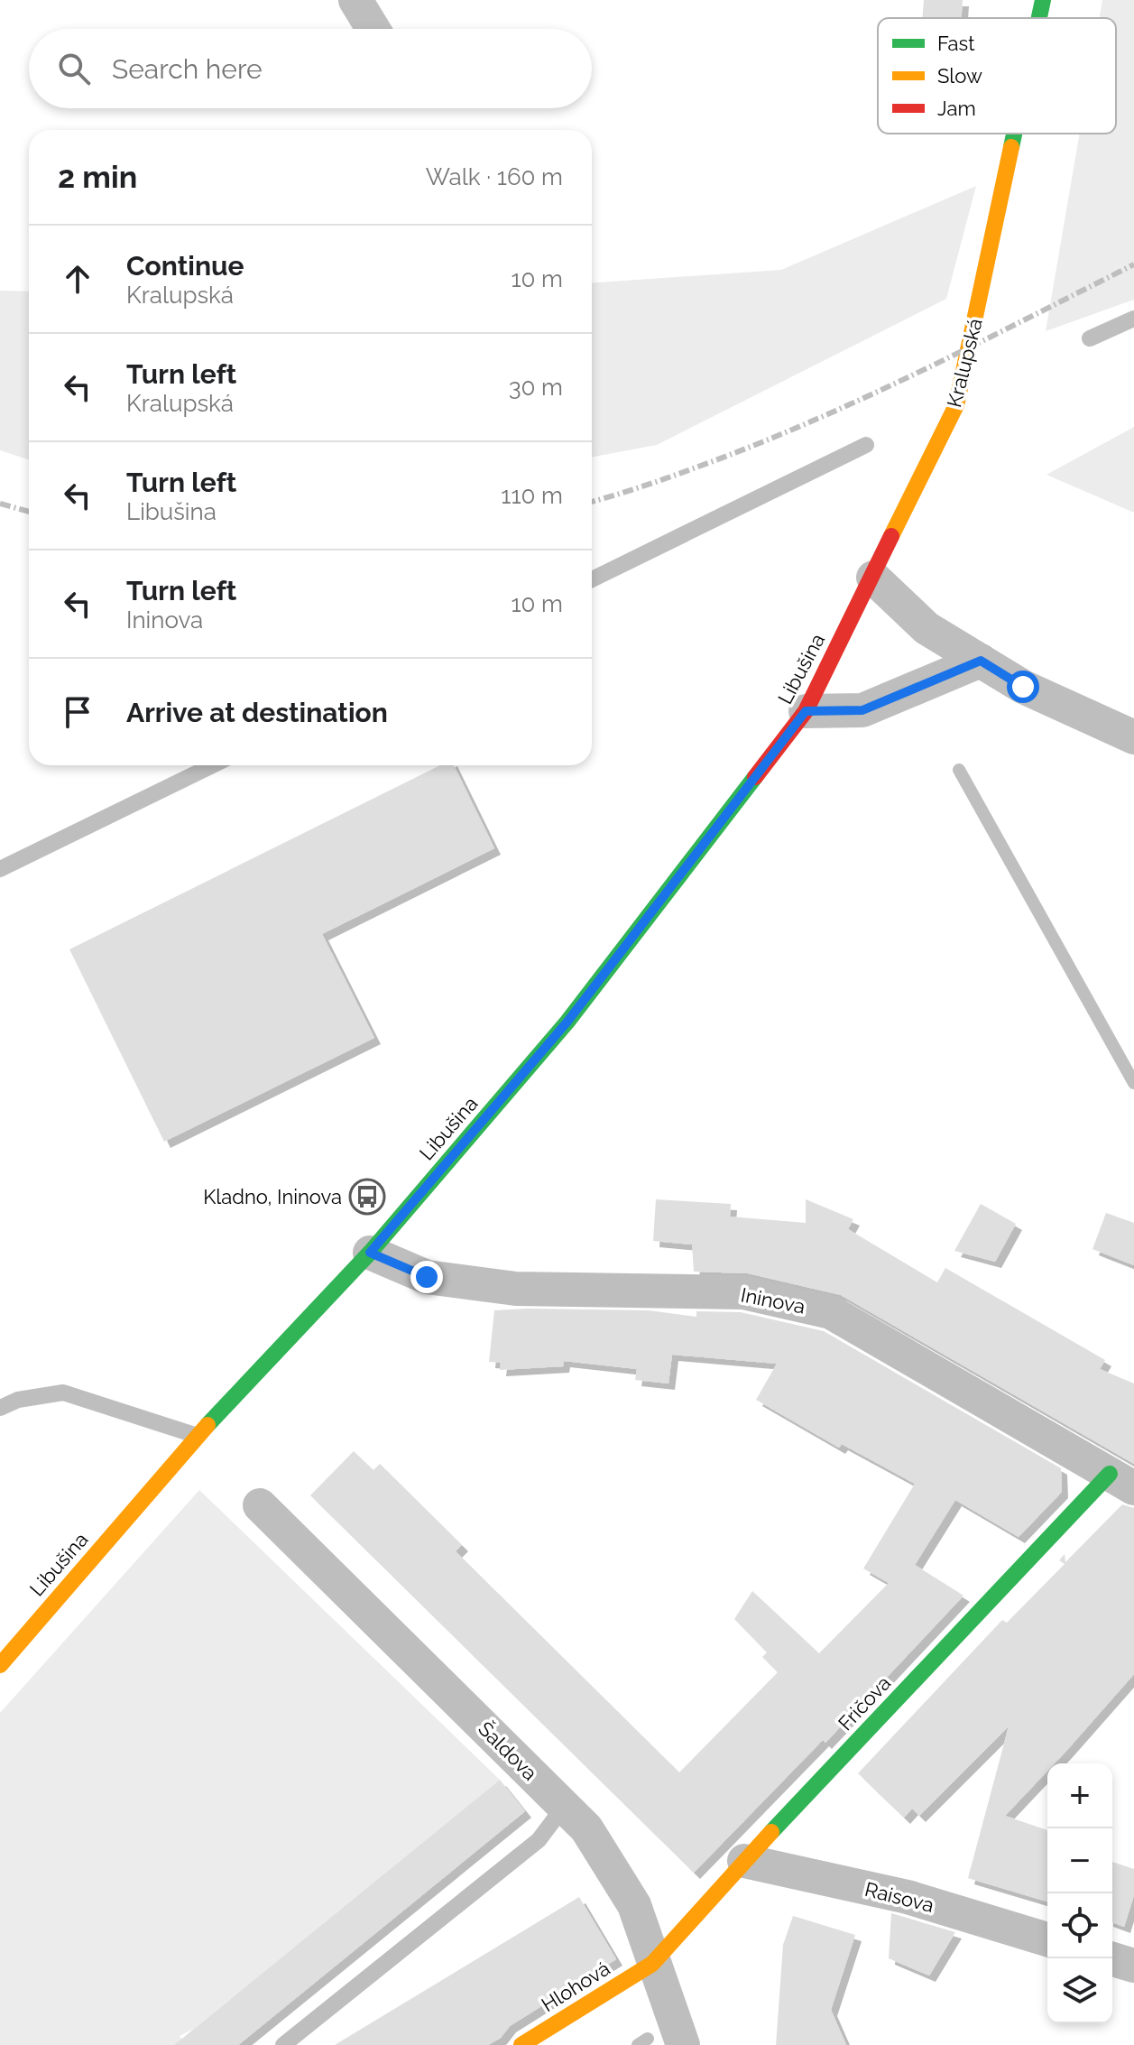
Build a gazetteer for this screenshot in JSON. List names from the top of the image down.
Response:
{
  "streets": {
    "main road": [
      "Kralupská",
      "Libušina",
      "Fričova",
      "Hlohová"
    ],
    "street": ["Ininova", "Šaldova", "Raisova"]
  },
  "crossings": [
    ["Kralupská", "Libušina"],
    ["Libušina", "Ininova"],
    ["Ininova", "Fričova"],
    ["Fričova", "Šaldova"],
    ["Fričova", "Raisova"],
    ["Fričova", "Hlohová"],
    ["Šaldova", "Hlohová"]
  ],
  "places": {
    "bus stop": ["Kladno, Ininova"]
  },
  "legend": ["Fast", "Slow", "Jam"],
  "page": {
    "search": "Search here",
    "heading": ["2 min", "Walk · 160 m"],
    "list": [
      ["Continue", "Kralupská", "10 m"],
      ["Turn left", "Kralupská", "30 m"],
      ["Turn left", "Libušina", "110 m"],
      ["Turn left", "Ininova", "10 m"],
      "Arrive at destination"
    ],
    "map_buttons": ["+", "−"]
  }
}
